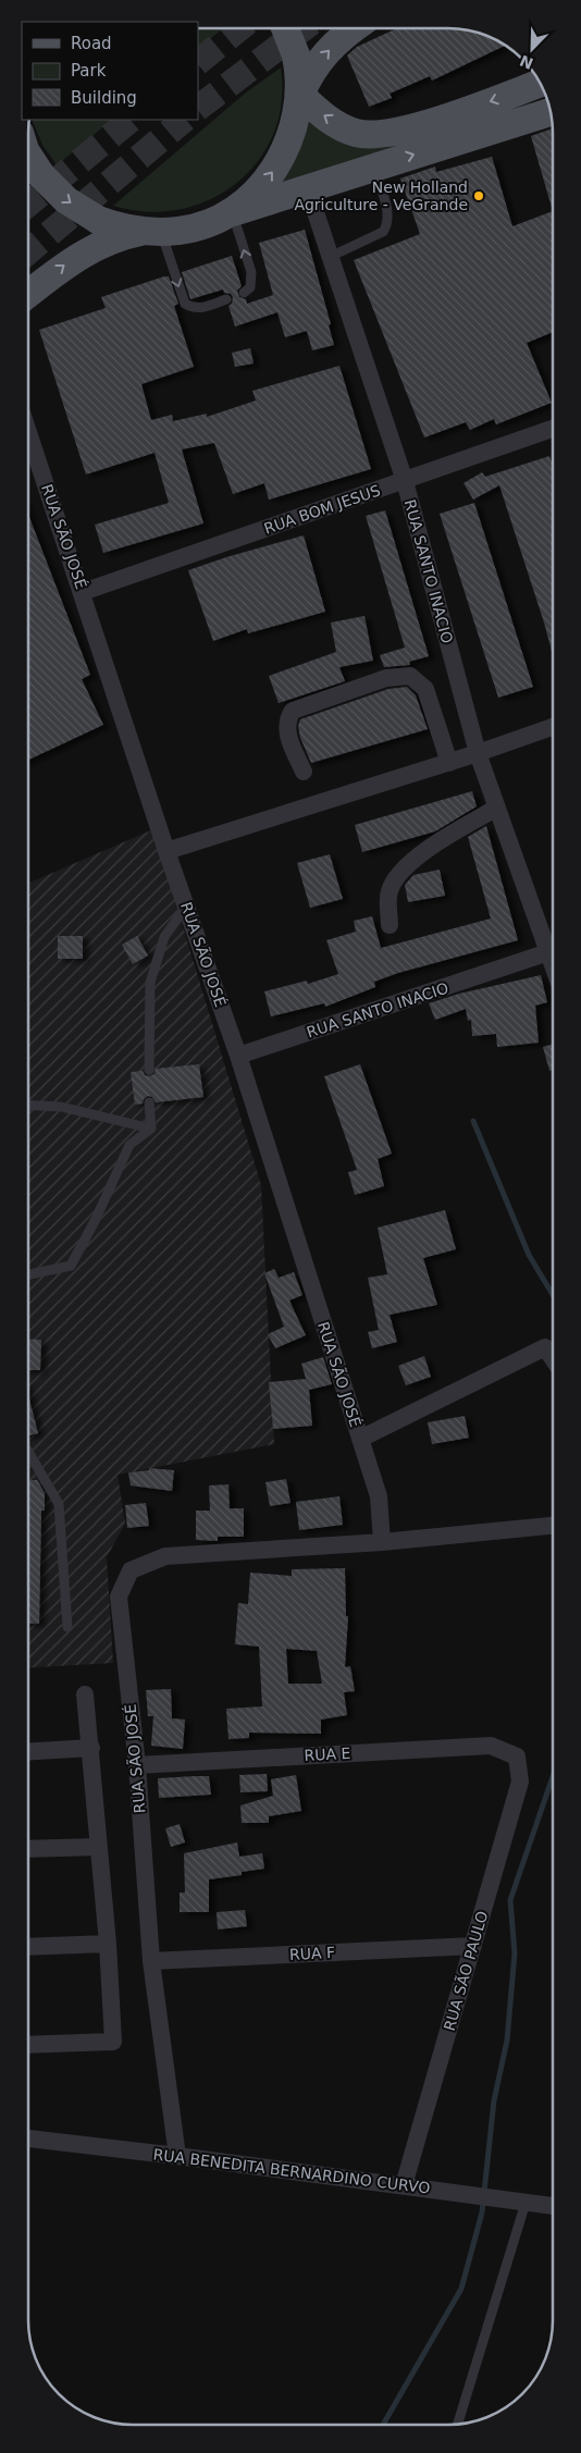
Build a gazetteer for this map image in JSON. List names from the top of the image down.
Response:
{
  "streets": {
    "street": [
      "RUA BOM JESUS",
      "RUA SÃO JOSÉ",
      "RUA SANTO INACIO",
      "RUA E",
      "RUA F",
      "RUA SÃO PAULO",
      "RUA BENEDITA BERNARDINO CURVO"
    ]
  },
  "crossings": [
    ["RUA BOM JESUS", "RUA SÃO JOSÉ"],
    ["RUA BOM JESUS", "RUA SANTO INACIO"],
    ["RUA SÃO JOSÉ", "RUA SANTO INACIO"],
    ["RUA SÃO JOSÉ", "RUA E"],
    ["RUA SÃO JOSÉ", "RUA F"],
    ["RUA SÃO JOSÉ", "RUA BENEDITA BERNARDINO CURVO"],
    ["RUA E", "RUA SÃO PAULO"],
    ["RUA F", "RUA SÃO PAULO"],
    ["RUA SÃO PAULO", "RUA BENEDITA BERNARDINO CURVO"]
  ],
  "places": ["New Holland Agriculture - VeGrande"],
  "legend": ["Road", "Park", "Building"],
  "north": "bottom left"
}
